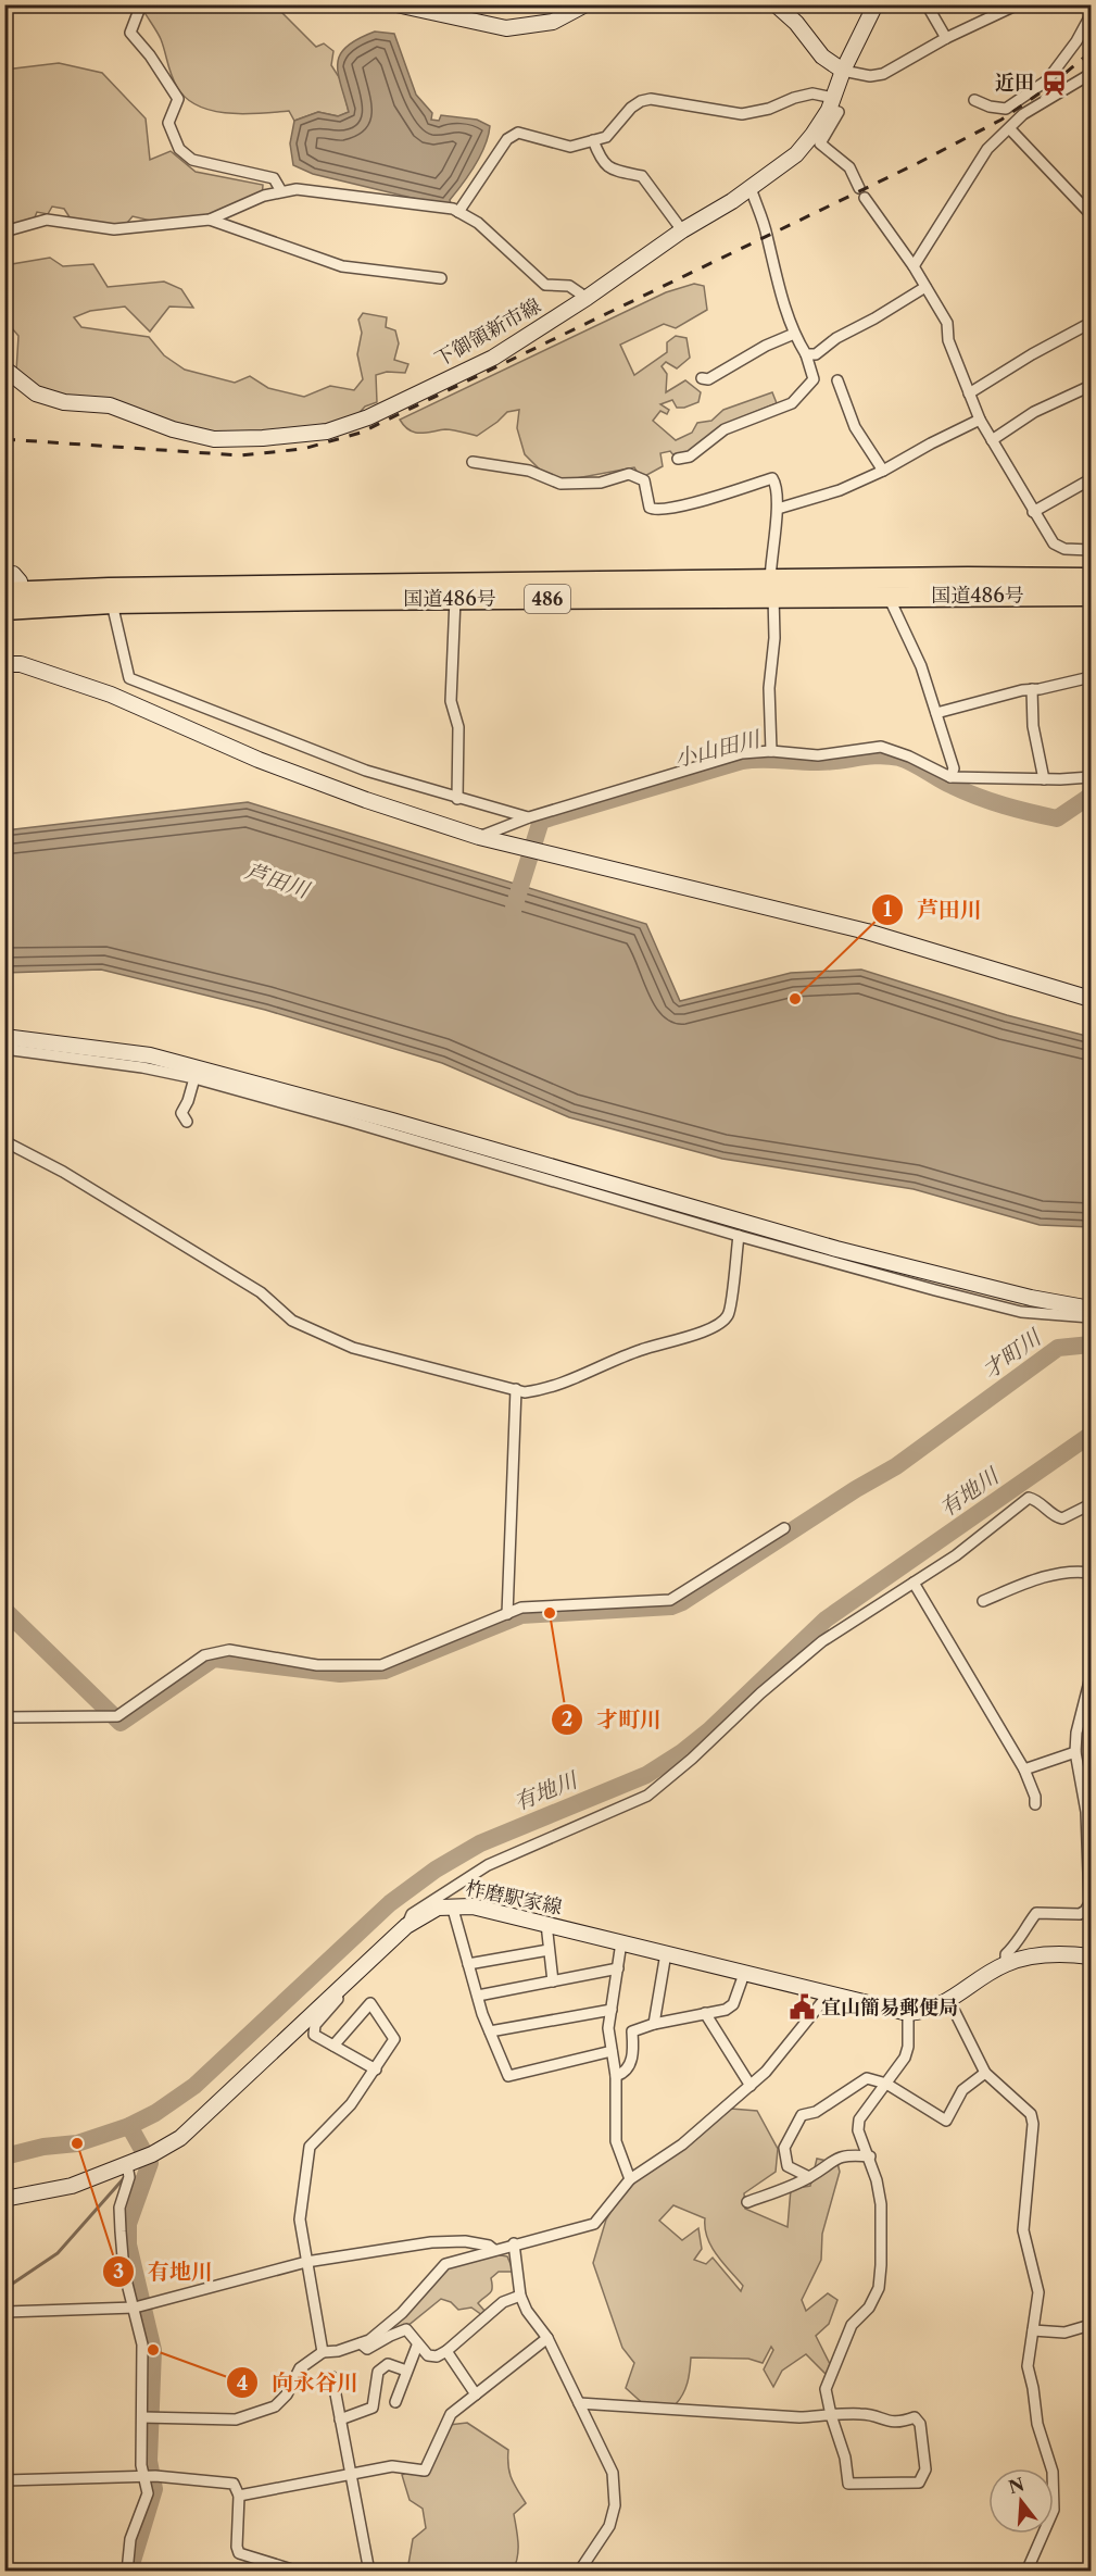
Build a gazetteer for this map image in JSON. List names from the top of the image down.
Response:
{
  "streets": {
    "highway": ["国道486号", "486"],
    "street": ["下御領新市線", "柞磨駅家線"]
  },
  "water": [
    "小山田川",
    "芦田川",
    "才町川",
    "有地川"
  ],
  "places": {
    "station": ["近田"],
    "other": [
      "芦田川",
      "才町川",
      "有地川",
      "向永谷川"
    ],
    "public building": ["宜山簡易郵便局"]
  },
  "north": "top"
}
